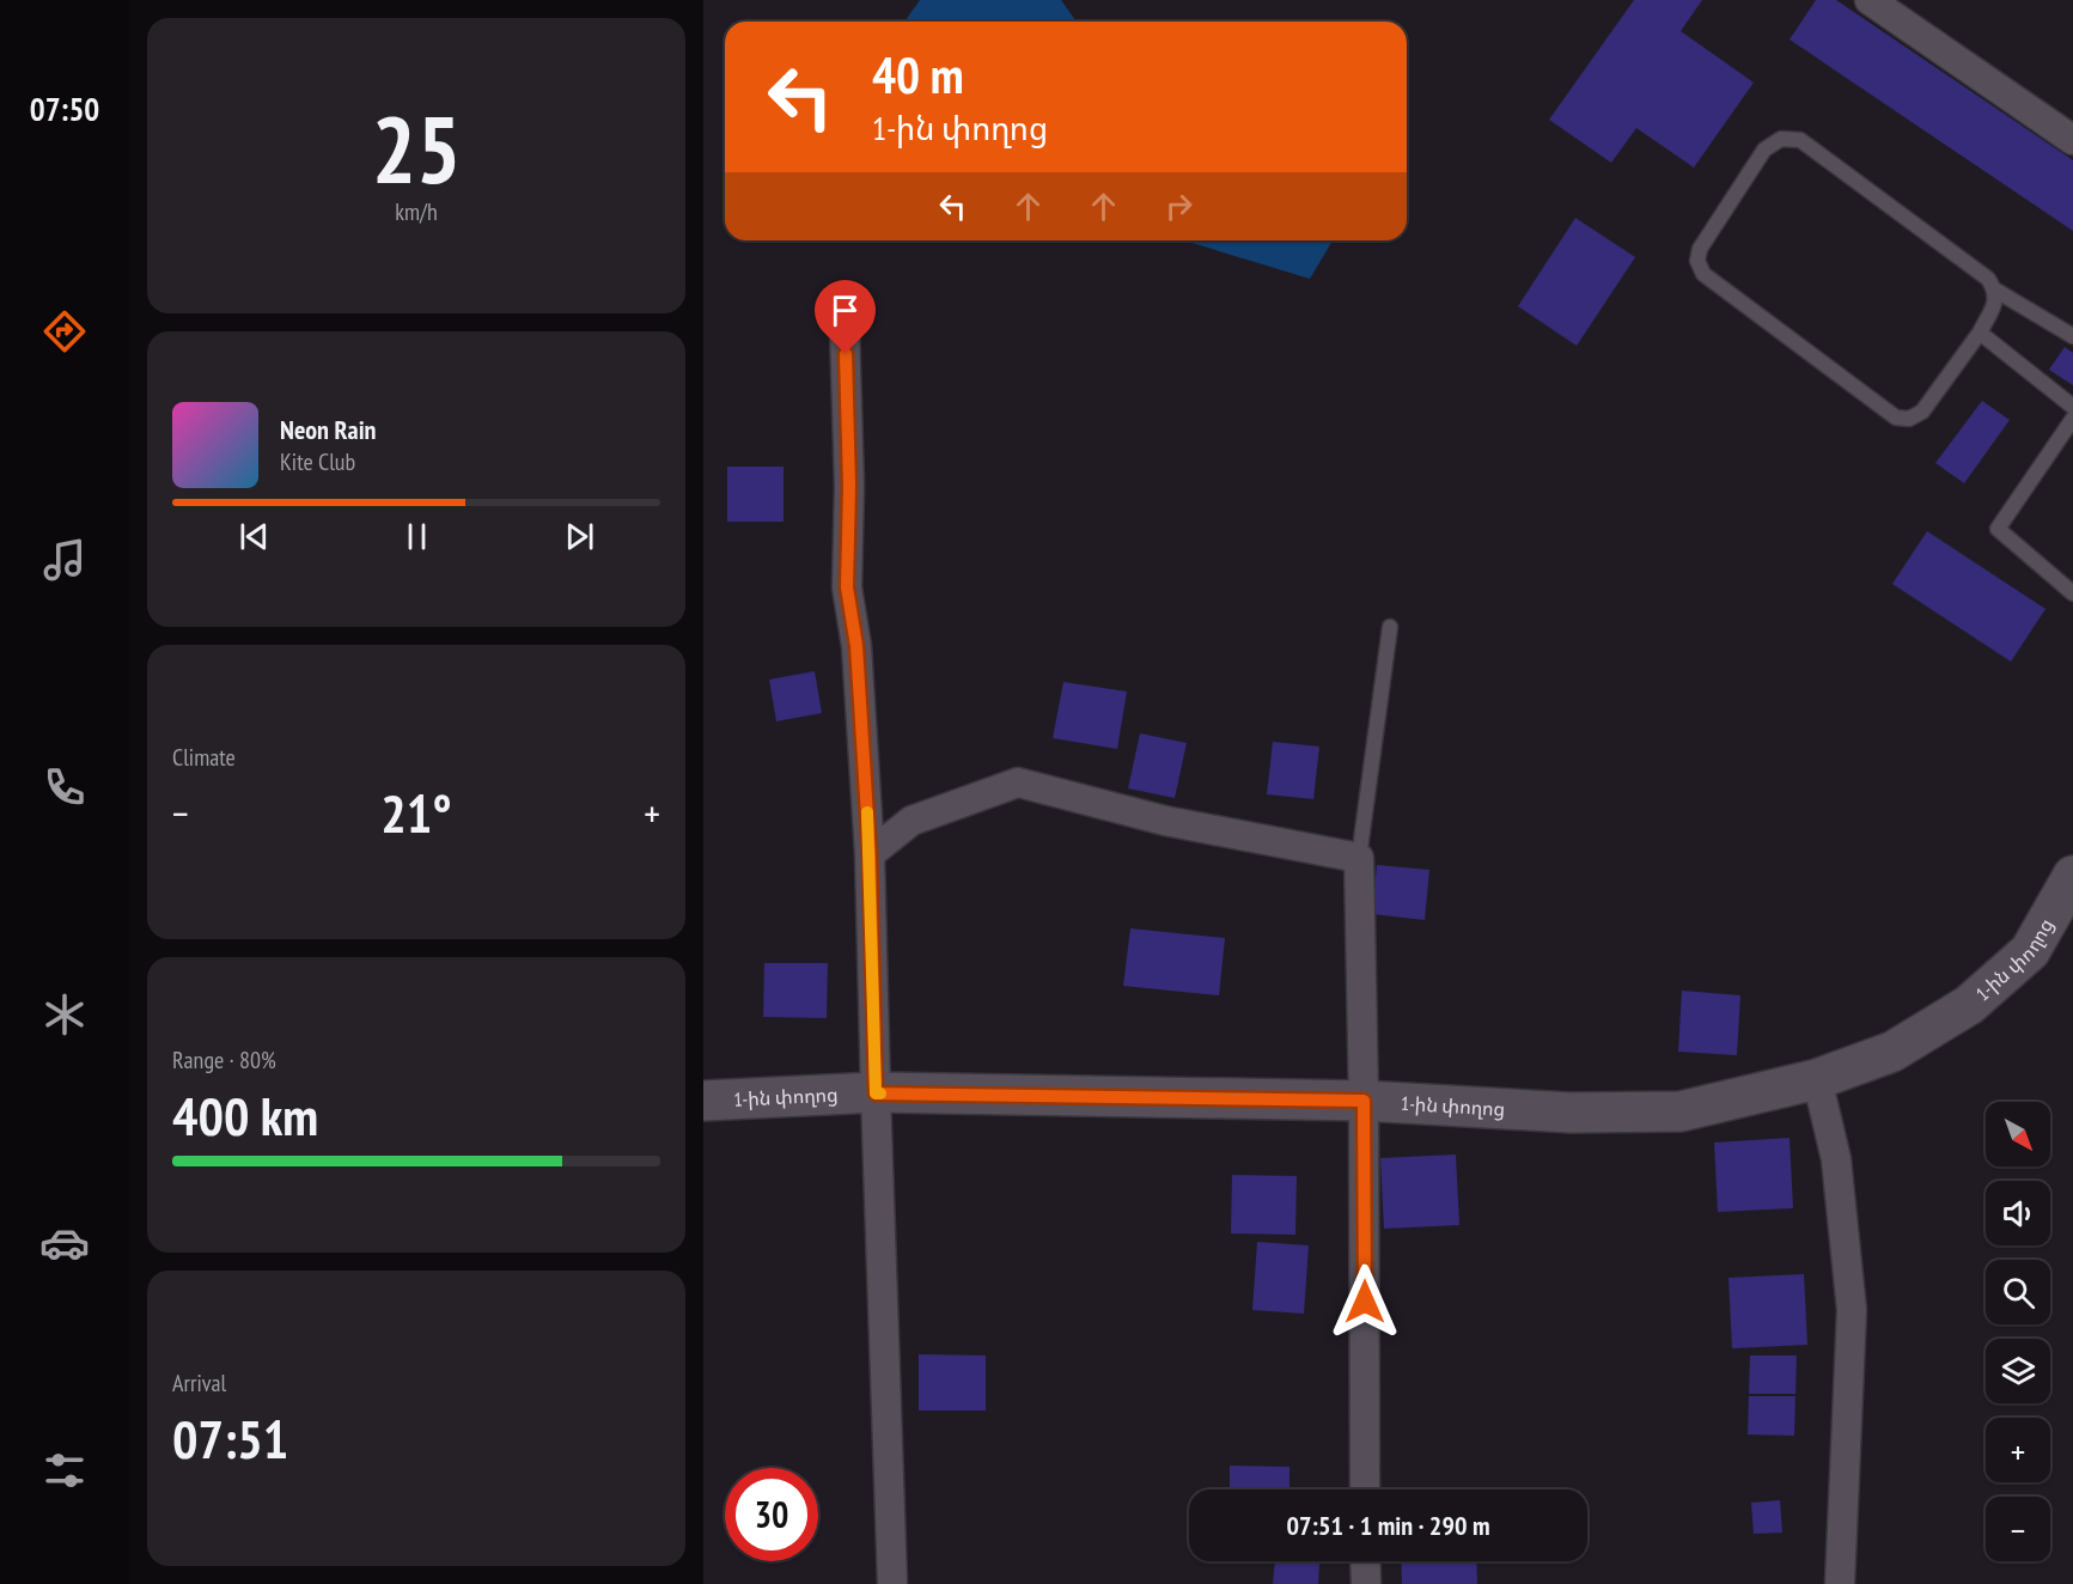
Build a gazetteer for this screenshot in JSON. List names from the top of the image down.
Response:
{
  "streets": {
    "street": ["1-ին փողոց"]
  },
  "north": "bottom right",
  "page": {
    "tabs": "07:50",
    "tile": [
      ["25", "km/h"],
      "Climate",
      ["Range · 80%", "400 km"],
      ["Arrival", "07:51"]
    ],
    "turn": ["40 m", "1-ին փողոց"],
    "song": ["Neon Rain", "Kite Club"],
    "heat": ["−", "21°", "+"],
    "map_buttons": ["+", "−"],
    "limit": "30",
    "trip": "07:51 · 1 min · 290 m"
  }
}
